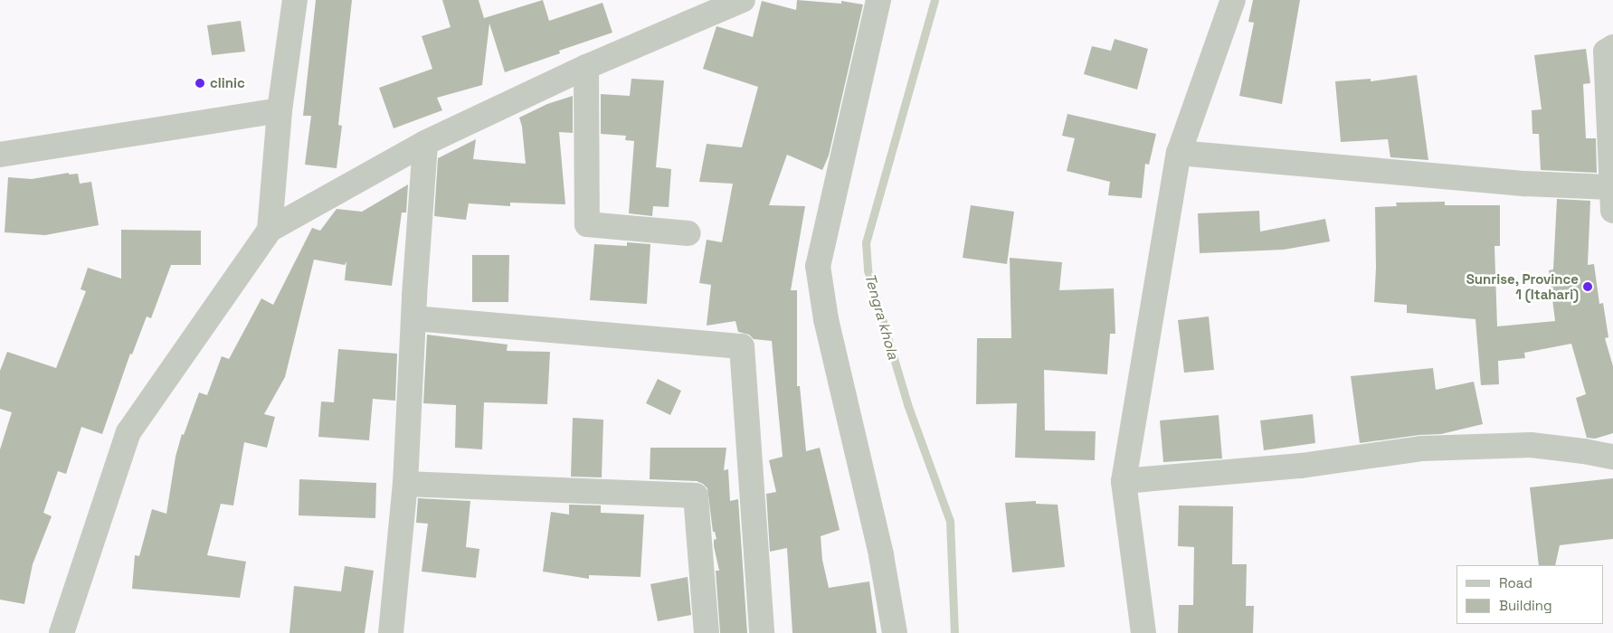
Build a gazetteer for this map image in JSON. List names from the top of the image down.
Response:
{
  "water": ["Tengra khola"],
  "places": ["clinic", "Sunrise, Province 1 (Itahari)"],
  "legend": ["Road", "Building"]
}
